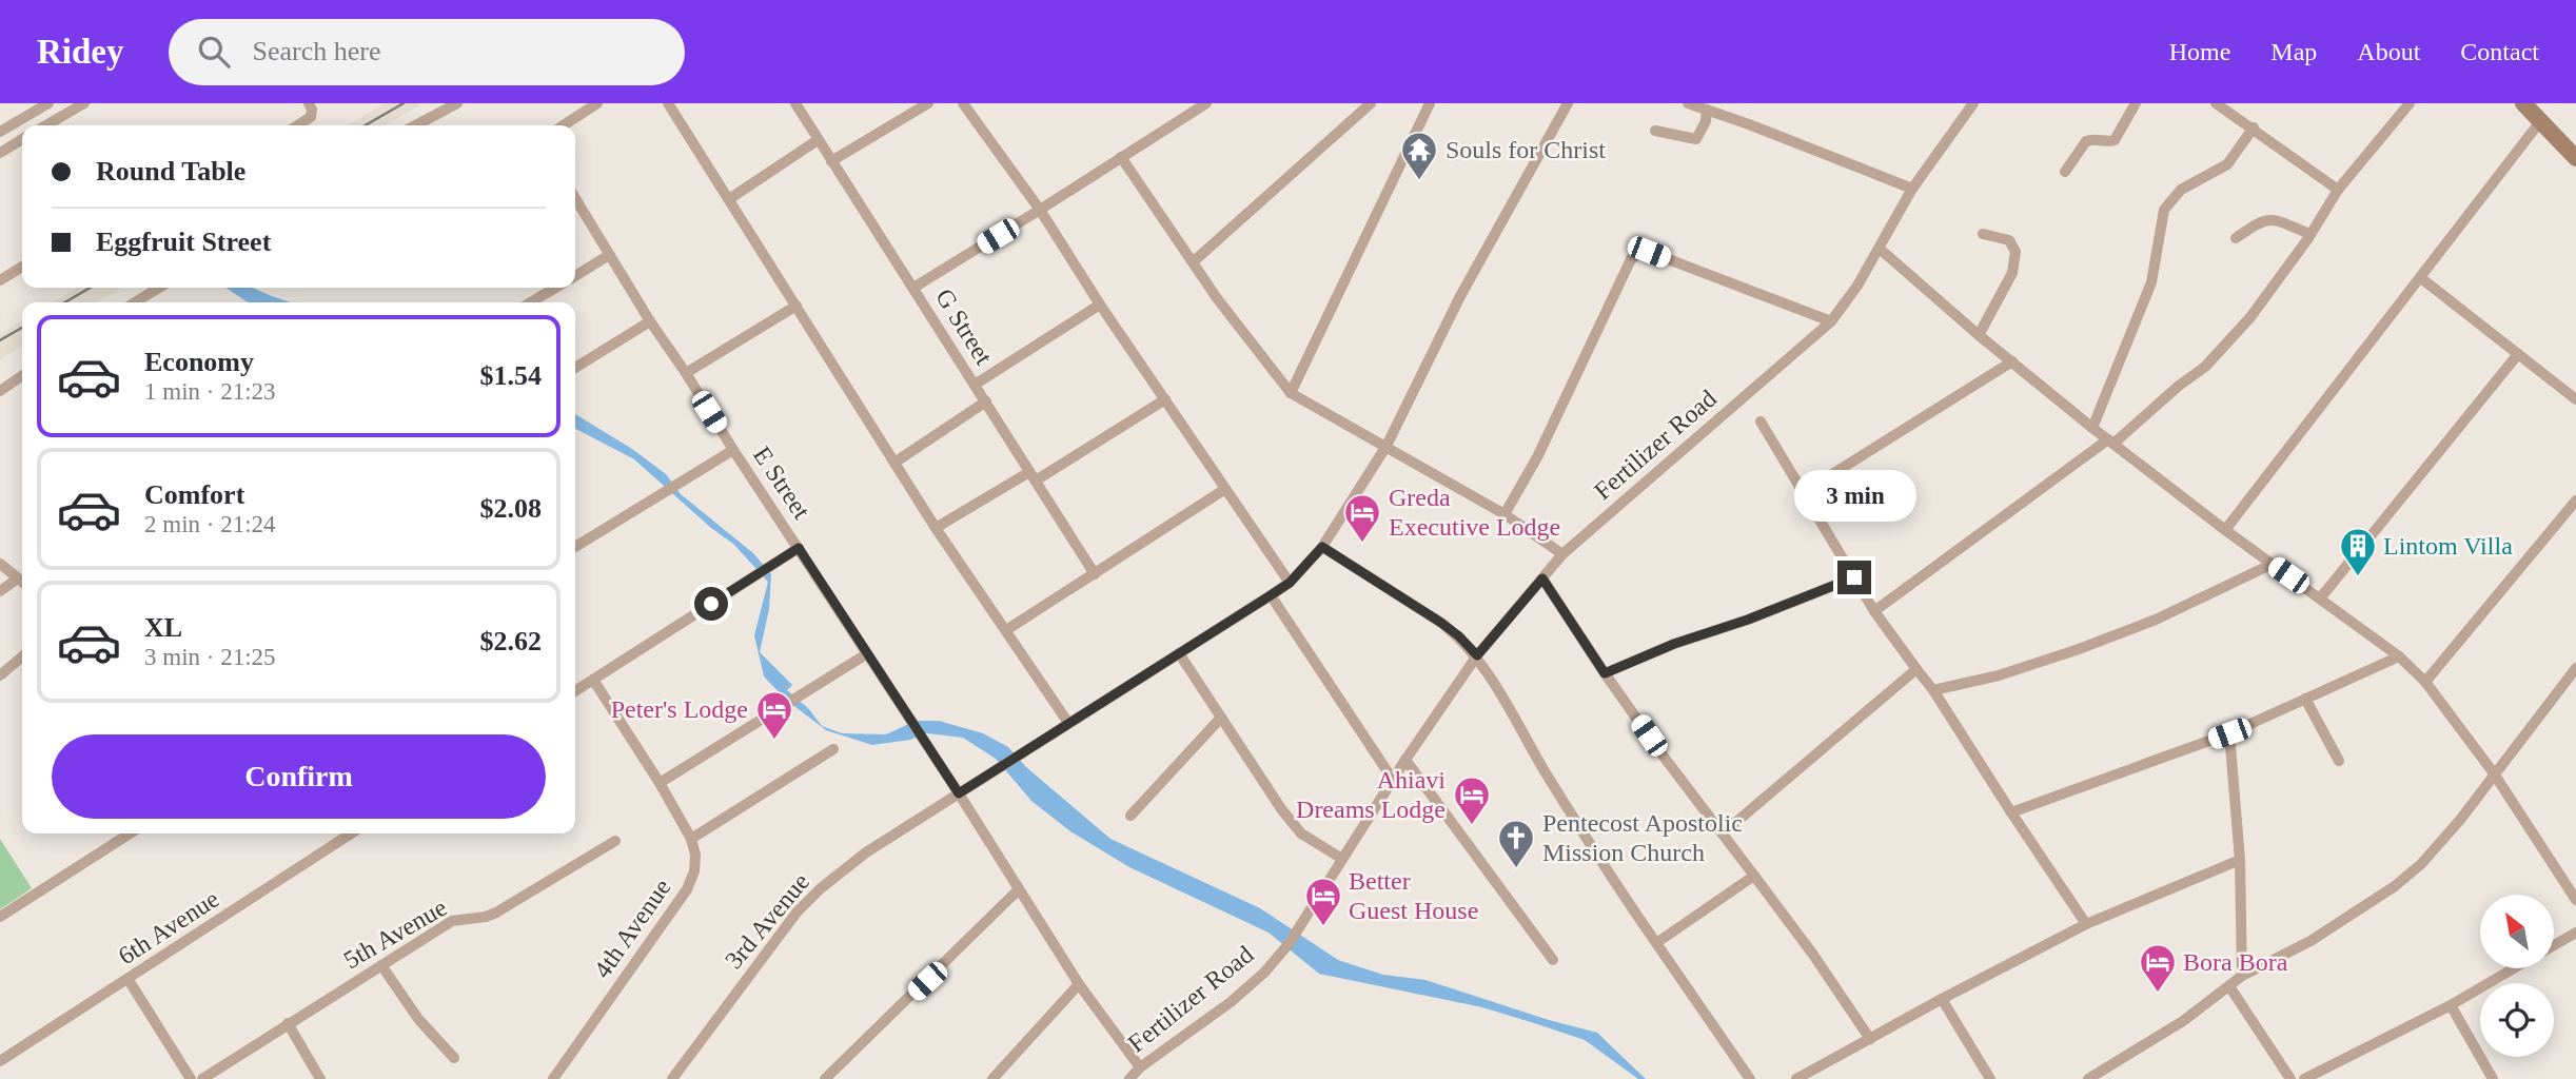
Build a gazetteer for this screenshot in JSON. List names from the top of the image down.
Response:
{
  "streets": {
    "street": [
      "G Street",
      "Fertilizer Road",
      "E Street",
      "3rd Avenue",
      "6th Avenue",
      "4th Avenue",
      "5th Avenue"
    ]
  },
  "crossings": [
    ["Fertilizer Road", "E Street"],
    ["E Street", "3rd Avenue"]
  ],
  "places": {
    "temple": ["Souls for Christ"],
    "hotel": [
      "Greda Executive Lodge",
      "Peter's Lodge",
      "Ahiavi Dreams Lodge",
      "Better Guest House",
      "Bora Bora"
    ],
    "building": ["Lintom Villa"],
    "church": ["Pentecost Apostolic Mission Church"]
  },
  "north": "top left",
  "page": {
    "header": "Ridey",
    "search": "Search here",
    "nav": [
      "Home",
      "Map",
      "About",
      "Contact"
    ],
    "banner": ["Round Table", "Eggfruit Street"],
    "list": [
      {
        "name": "Economy",
        "note": "1 min · 21:23",
        "value": "$1.54"
      },
      {
        "name": "Comfort",
        "note": "2 min · 21:24",
        "value": "$2.08"
      },
      {
        "name": "XL",
        "note": "3 min · 21:25",
        "value": "$2.62"
      }
    ],
    "bubble": "3 min",
    "buttons": "Confirm"
  }
}
